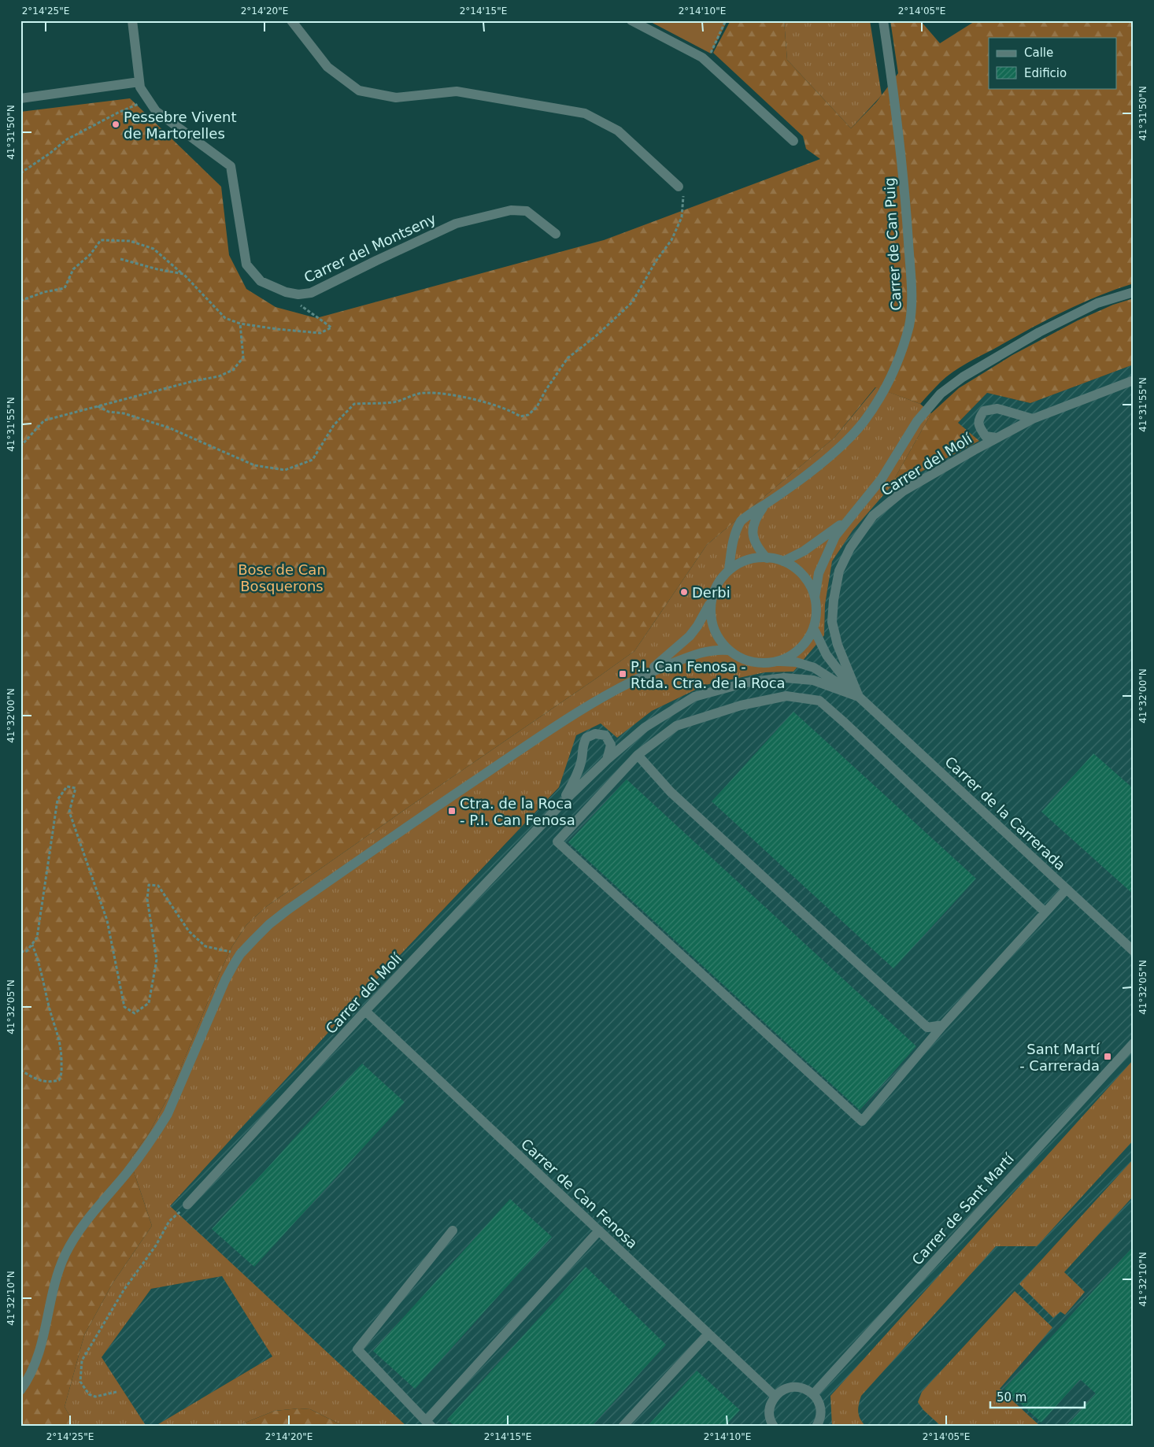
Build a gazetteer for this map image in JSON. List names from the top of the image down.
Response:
{
  "streets": {
    "street": [
      "Carrer de Can Puig",
      "Carrer del Montseny",
      "Carrer del Molí",
      "Carrer de la Carrerada",
      "Carrer de Can Fenosa",
      "Carrer de Sant Martí"
    ]
  },
  "crossings": [
    ["Carrer de Can Puig", "Carrer de la Carrerada"],
    ["Carrer del Molí", "Carrer de la Carrerada"],
    ["Carrer del Molí", "Carrer de Can Fenosa"]
  ],
  "parks": ["Bosc de Can Bosquerons"],
  "places": {
    "other": ["Pessebre Vivent de Martorelles", "Derbi"],
    "transit": ["P.I. Can Fenosa - Rtda. Ctra. de la Roca", "Ctra. de la Roca - P.I. Can Fenosa", "Sant Martí - Carrerada"]
  },
  "legend": ["Calle", "Edificio"],
  "scale_bar": "50 m",
  "coordinates": [
    "2°14'25\"E",
    "2°14'20\"E",
    "2°14'15\"E",
    "2°14'10\"E",
    "2°14'05\"E",
    "41°31'50\"N",
    "41°31'55\"N",
    "41°32'00\"N",
    "41°32'05\"N",
    "41°32'10\"N"
  ]
}
